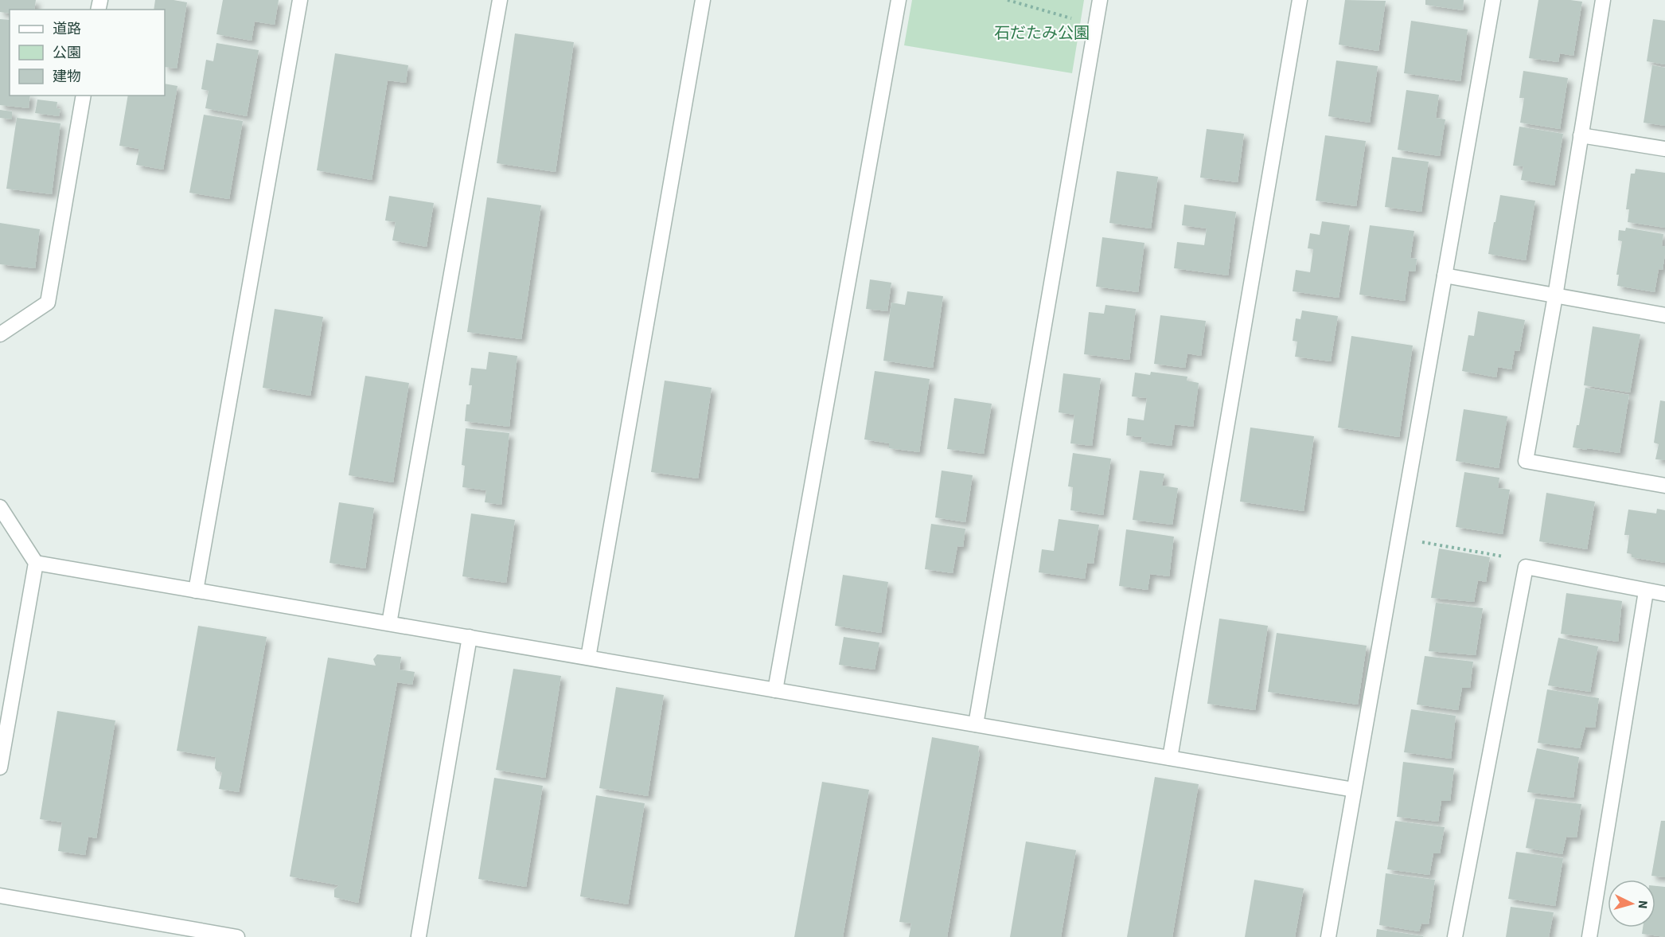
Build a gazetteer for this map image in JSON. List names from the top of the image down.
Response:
{
  "parks": ["石だたみ公園"],
  "legend": ["道路", "公園", "建物"],
  "north": "right"
}
